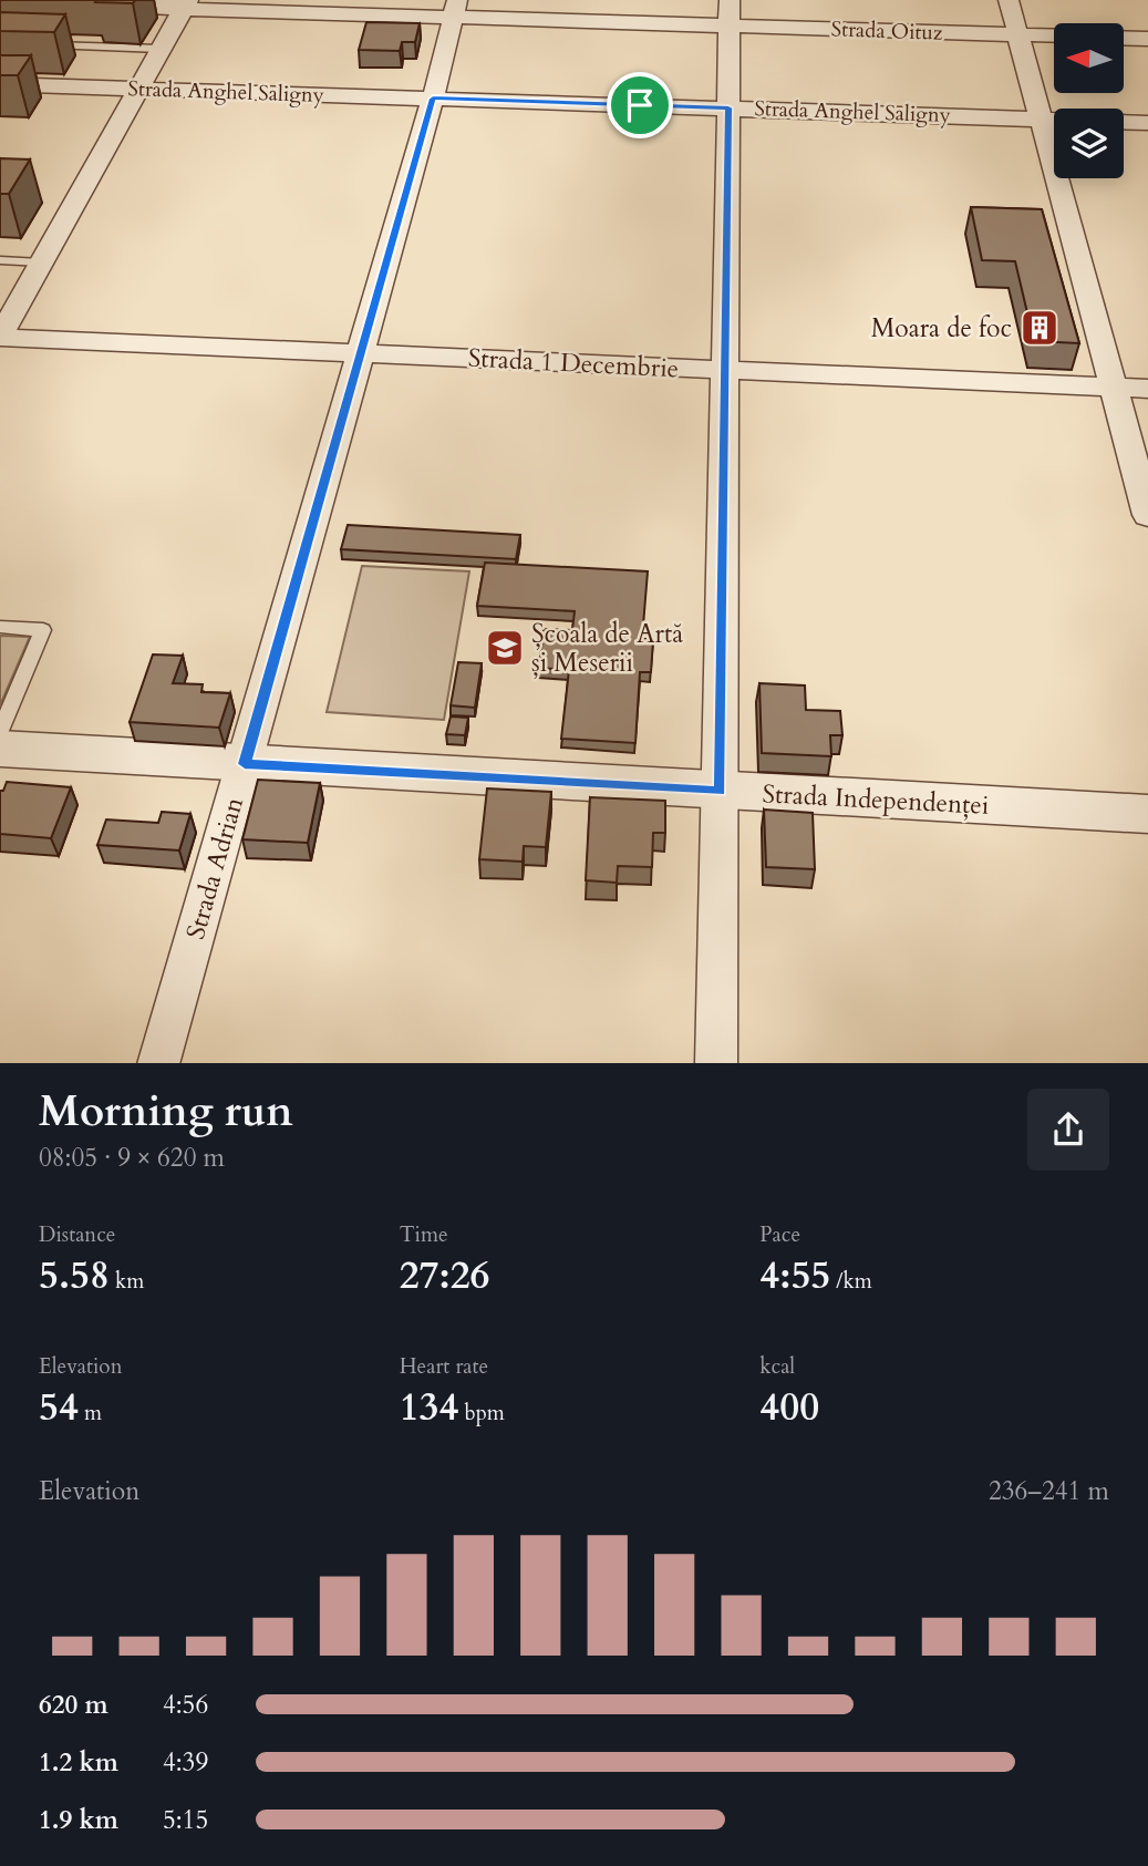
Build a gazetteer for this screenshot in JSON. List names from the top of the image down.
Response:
{
  "streets": {
    "street": [
      "Strada Oituz",
      "Strada Anghel Saligny",
      "Strada 1 Decembrie",
      "Strada Independenței",
      "Strada Adrian"
    ]
  },
  "crossings": [
    ["Strada Oituz", "Strada Adrian"],
    ["Strada Anghel Saligny", "Strada Adrian"],
    ["Strada 1 Decembrie", "Strada Adrian"],
    ["Strada Independenței", "Strada Adrian"]
  ],
  "places": {
    "building": ["Moara de foc"],
    "school or university": ["Școala de Artă și Meserii"]
  },
  "north": "left",
  "page": {
    "heading": ["Morning run", "08:05 · 9 × 620 m"],
    "stats": [
      ["Distance", "5.58 km"],
      ["Time", "27:26"],
      ["Pace", "4:55 /km"],
      ["Elevation", "54 m"],
      ["Heart rate", "134 bpm"],
      ["kcal", "400"]
    ],
    "chart": ["Elevation", "236–241 m"],
    "list": [
      {
        "name": "620 m",
        "note": "4:56"
      },
      {
        "name": "1.2 km",
        "note": "4:39"
      },
      {
        "name": "1.9 km",
        "note": "5:15"
      }
    ]
  }
}
